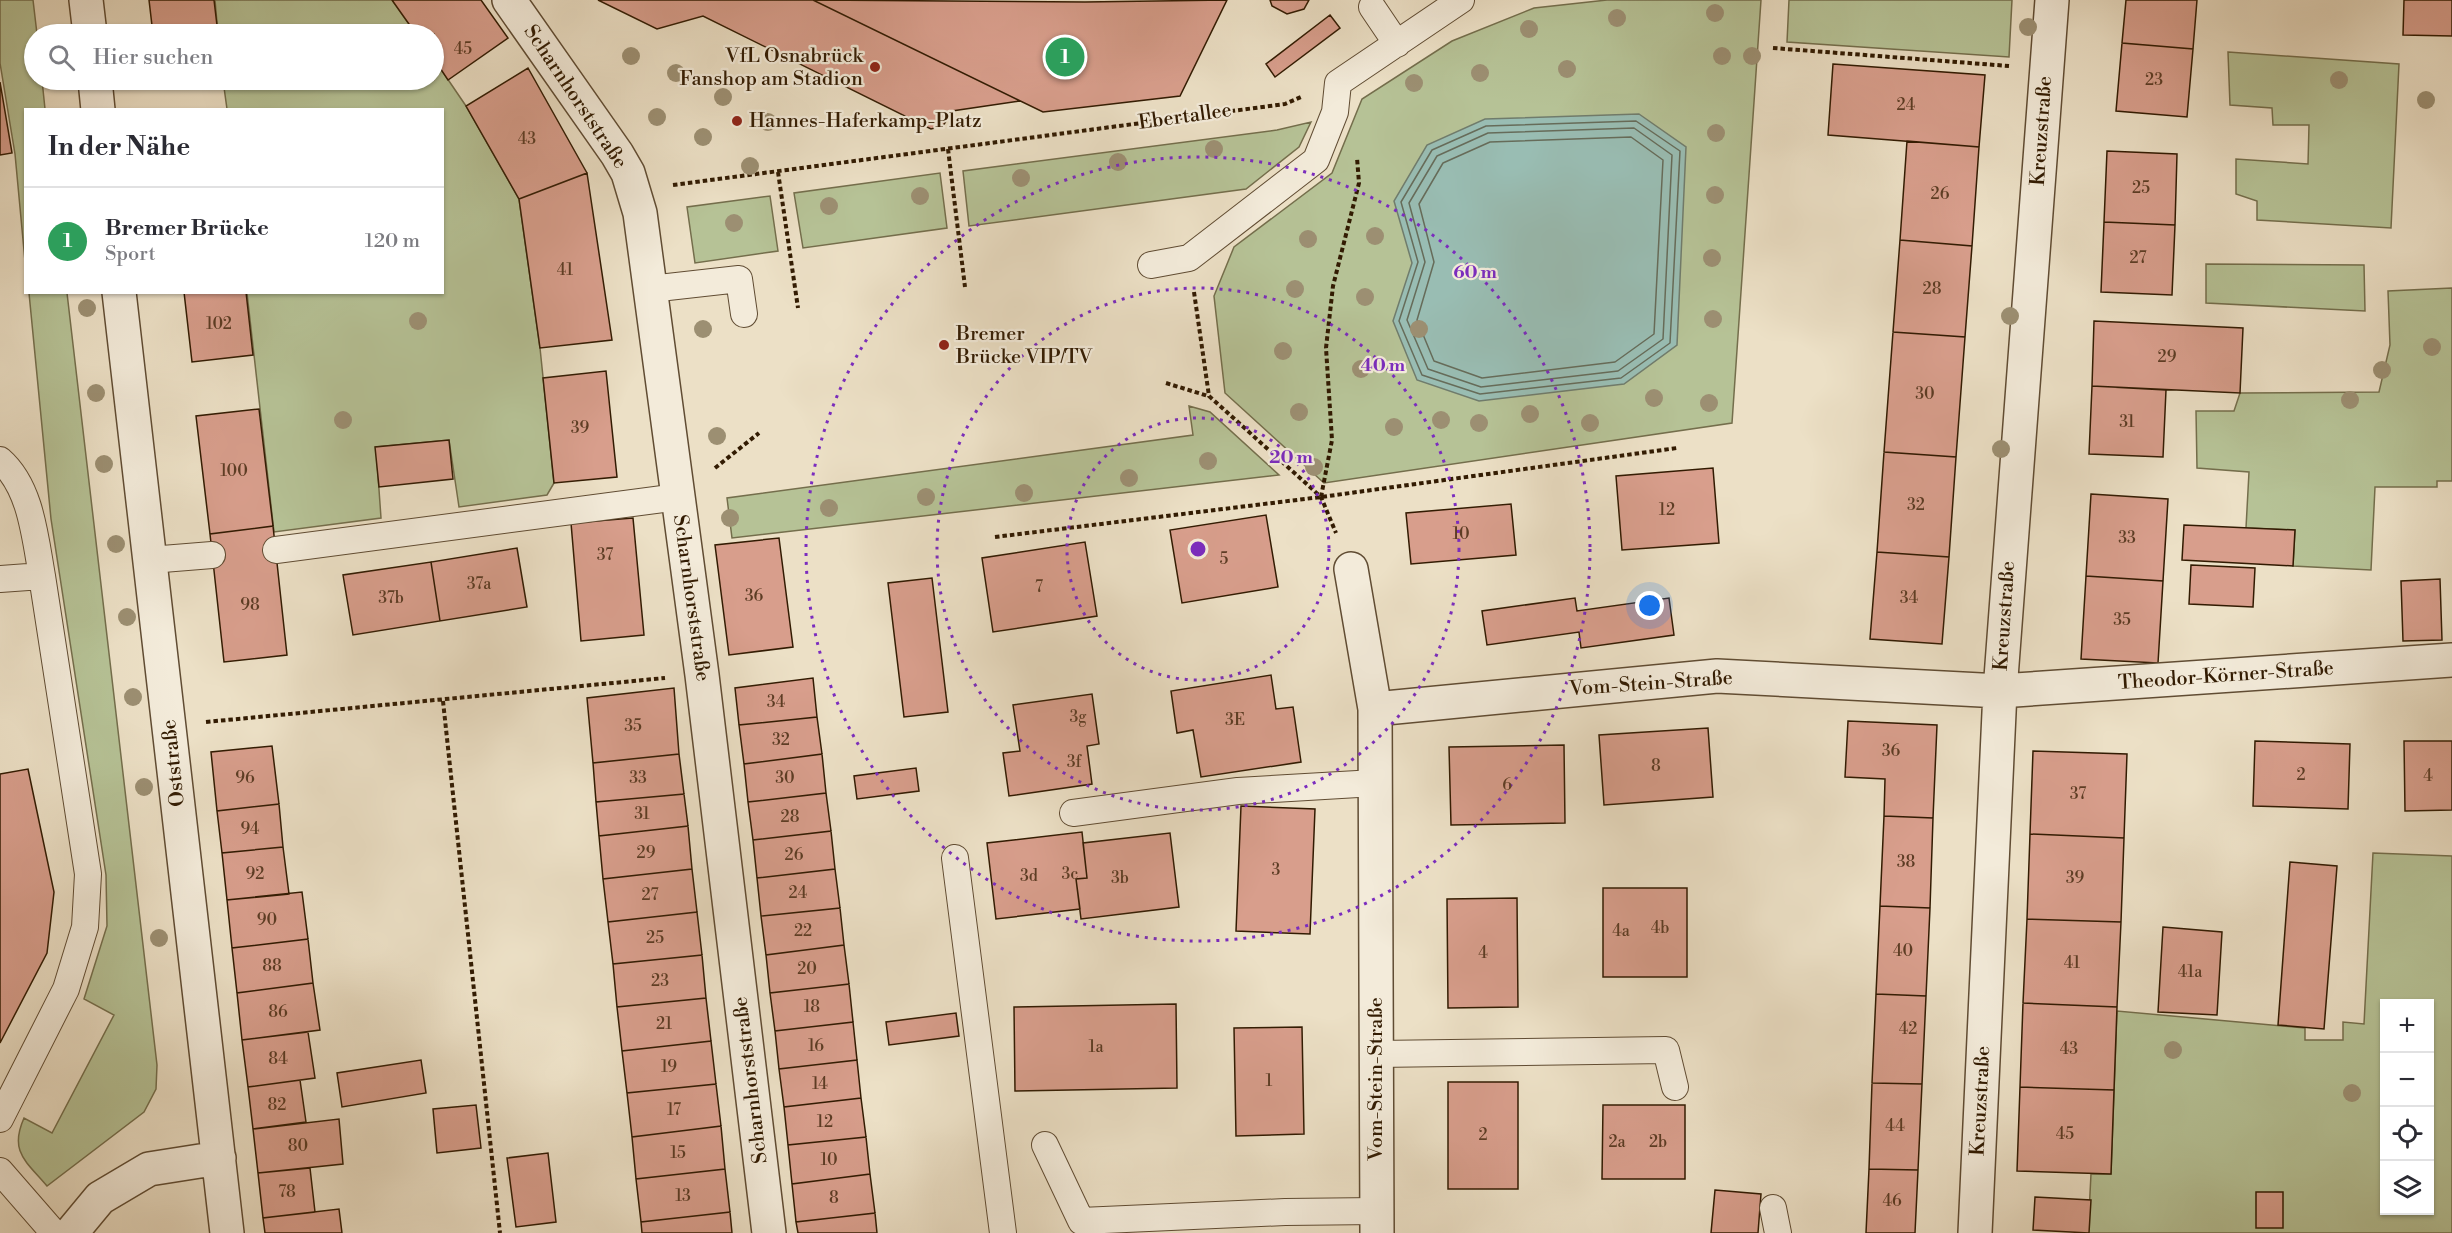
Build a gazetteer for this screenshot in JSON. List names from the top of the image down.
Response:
{
  "streets": {
    "street": [
      "Scharnhorststraße",
      "Kreuzstraße",
      "Theodor-Körner-Straße",
      "Vom-Stein-Straße",
      "Oststraße"
    ],
    "path": ["Ebertallee"]
  },
  "crossings": [
    ["Kreuzstraße", "Theodor-Körner-Straße"],
    ["Kreuzstraße", "Vom-Stein-Straße"],
    ["Theodor-Körner-Straße", "Vom-Stein-Straße"]
  ],
  "places": ["VfL Osnabrück Fanshop am Stadion", "Hannes-Haferkamp-Platz", "Bremer Brücke VIP/TV"],
  "house_numbers": [
    "45",
    "23",
    "24",
    "43",
    "25",
    "26",
    "27",
    "41",
    "28",
    "102",
    "29",
    "30",
    "31",
    "39",
    "100",
    "32",
    "12",
    "10",
    "33",
    "37",
    "5",
    "37a",
    "7",
    "36",
    "37b",
    "34",
    "98",
    "35",
    "34",
    "3g",
    "3E",
    "35",
    "32",
    "36",
    "3f",
    "8",
    "2",
    "4",
    "96",
    "33",
    "30",
    "6",
    "37",
    "31",
    "28",
    "94",
    "29",
    "26",
    "38",
    "3",
    "92",
    "3c",
    "3d",
    "3b",
    "39",
    "24",
    "27",
    "90",
    "4b",
    "22",
    "4a",
    "25",
    "40",
    "4",
    "41",
    "88",
    "20",
    "41a",
    "23",
    "18",
    "86",
    "21",
    "42",
    "16",
    "1a",
    "43",
    "84",
    "19",
    "1",
    "14",
    "82",
    "17",
    "12",
    "44",
    "45",
    "2",
    "2a",
    "2b",
    "80",
    "15",
    "10",
    "78",
    "13",
    "8",
    "46"
  ],
  "page": {
    "search": "Hier suchen",
    "pins": "1",
    "heading": "In der Nähe",
    "list": [
      {
        "mark": "1",
        "name": "Bremer Brücke",
        "note": "Sport",
        "value": "120 m"
      }
    ],
    "map_buttons": ["+", "−"]
  },
  "rings": ["60 m", "40 m", "20 m"]
}
